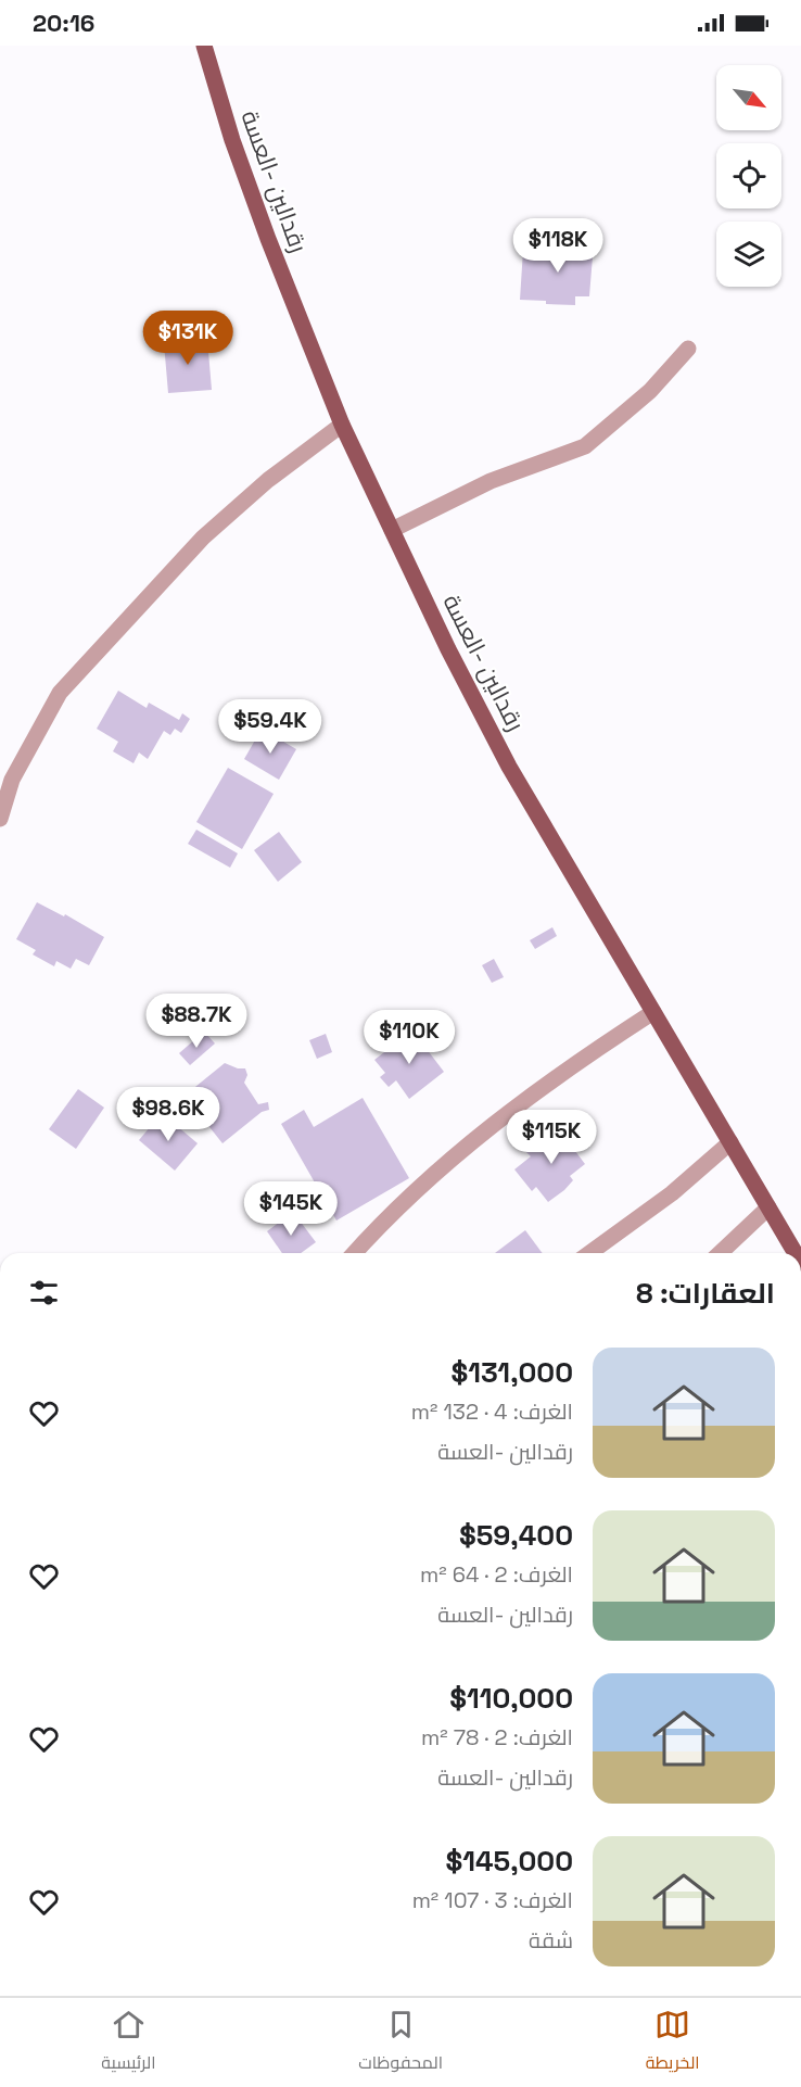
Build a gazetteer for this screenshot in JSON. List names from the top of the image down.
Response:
{
  "streets": {
    "main road": ["رقدالين -العسة"]
  },
  "north": "bottom right",
  "page": {
    "status": "20:16",
    "price": [
      "$118K",
      "$131K",
      "$59.4K",
      "$88.7K",
      "$110K",
      "$98.6K",
      "$115K",
      "$145K"
    ],
    "heading": "العقارات: 8",
    "list": [
      {
        "name": "$131,000",
        "note": "الغرف: 4 · 132 m² · رقدالين -العسة"
      },
      {
        "name": "$59,400",
        "note": "الغرف: 2 · 64 m² · رقدالين -العسة"
      },
      {
        "name": "$110,000",
        "note": "الغرف: 2 · 78 m² · رقدالين -العسة"
      },
      {
        "name": "$145,000",
        "note": "الغرف: 3 · 107 m² · شقة"
      }
    ],
    "tabs": ["الخريطة", "المحفوظات", "الرئيسية"]
  }
}
